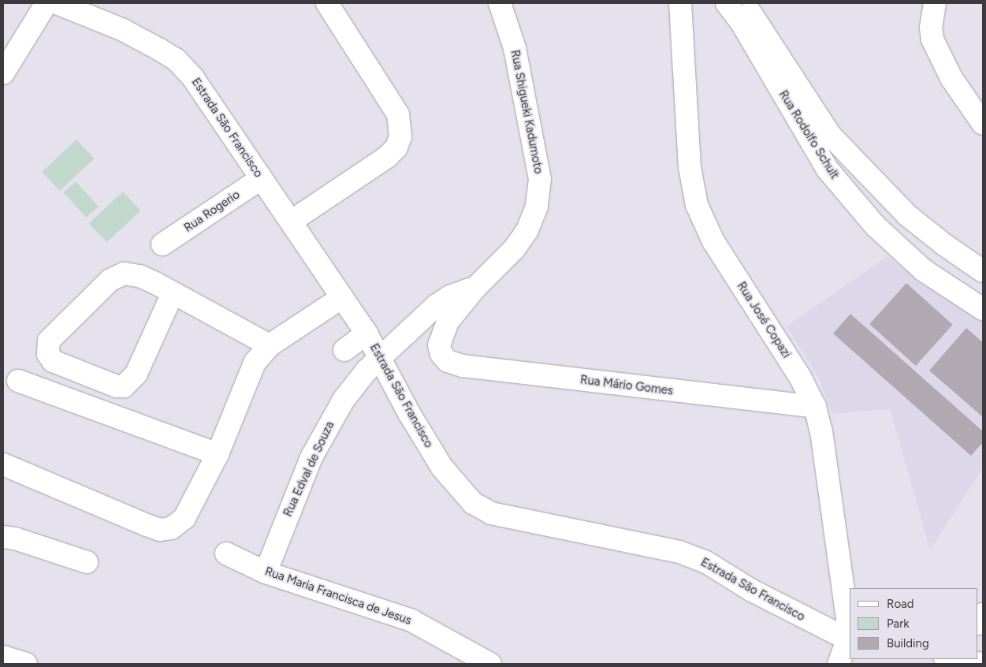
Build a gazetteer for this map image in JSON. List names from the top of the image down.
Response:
{
  "streets": {
    "street": [
      "Rua Shigueki Kadumoto",
      "Estrada São Francisco",
      "Rua Rodolfo Schult",
      "Rua Rogerio",
      "Rua José Copazi",
      "Rua Mário Gomes",
      "Rua Edval de Souza",
      "Rua Maria Francisca de Jesus"
    ]
  },
  "crossings": [
    ["Rua Shigueki Kadumoto", "Rua Mário Gomes"],
    ["Rua Shigueki Kadumoto", "Rua Edval de Souza"],
    ["Estrada São Francisco", "Rua Rogerio"],
    ["Estrada São Francisco", "Rua José Copazi"],
    ["Estrada São Francisco", "Rua Edval de Souza"],
    ["Rua José Copazi", "Rua Mário Gomes"],
    ["Rua Edval de Souza", "Rua Maria Francisca de Jesus"]
  ],
  "legend": ["Road", "Park", "Building"]
}
